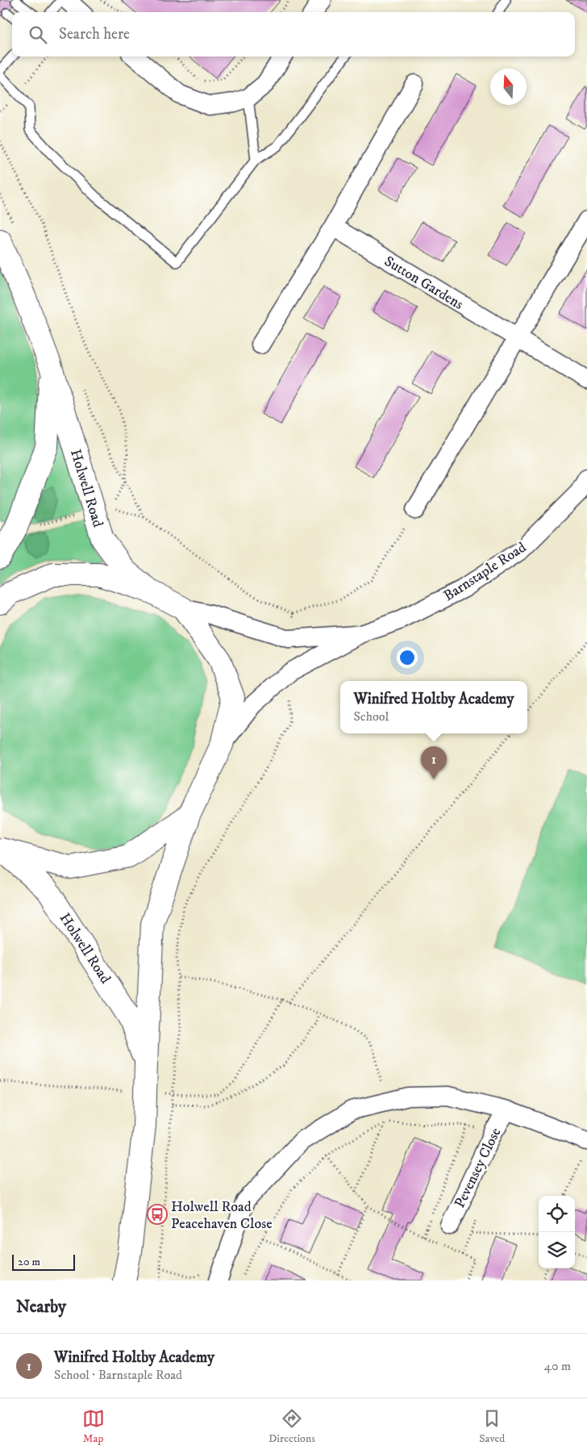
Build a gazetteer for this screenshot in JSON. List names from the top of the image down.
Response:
{
  "streets": {
    "street": [
      "Sutton Gardens",
      "Holwell Road",
      "Barnstaple Road",
      "Pevensey Close"
    ]
  },
  "crossings": [
    ["Holwell Road", "Barnstaple Road"]
  ],
  "places": {
    "bus stop": ["Holwell Road Peacehaven Close"]
  },
  "scale_bar": "20 m",
  "north": "top",
  "page": {
    "search": "Search here",
    "popup": ["Winifred Holtby Academy", "School"],
    "pins": "1",
    "scale": "20 m",
    "heading": "Nearby",
    "list": [
      {
        "mark": "1",
        "name": "Winifred Holtby Academy",
        "note": "School · Barnstaple Road",
        "value": "40 m"
      }
    ],
    "nav": ["Map", "Directions", "Saved"]
  }
}
